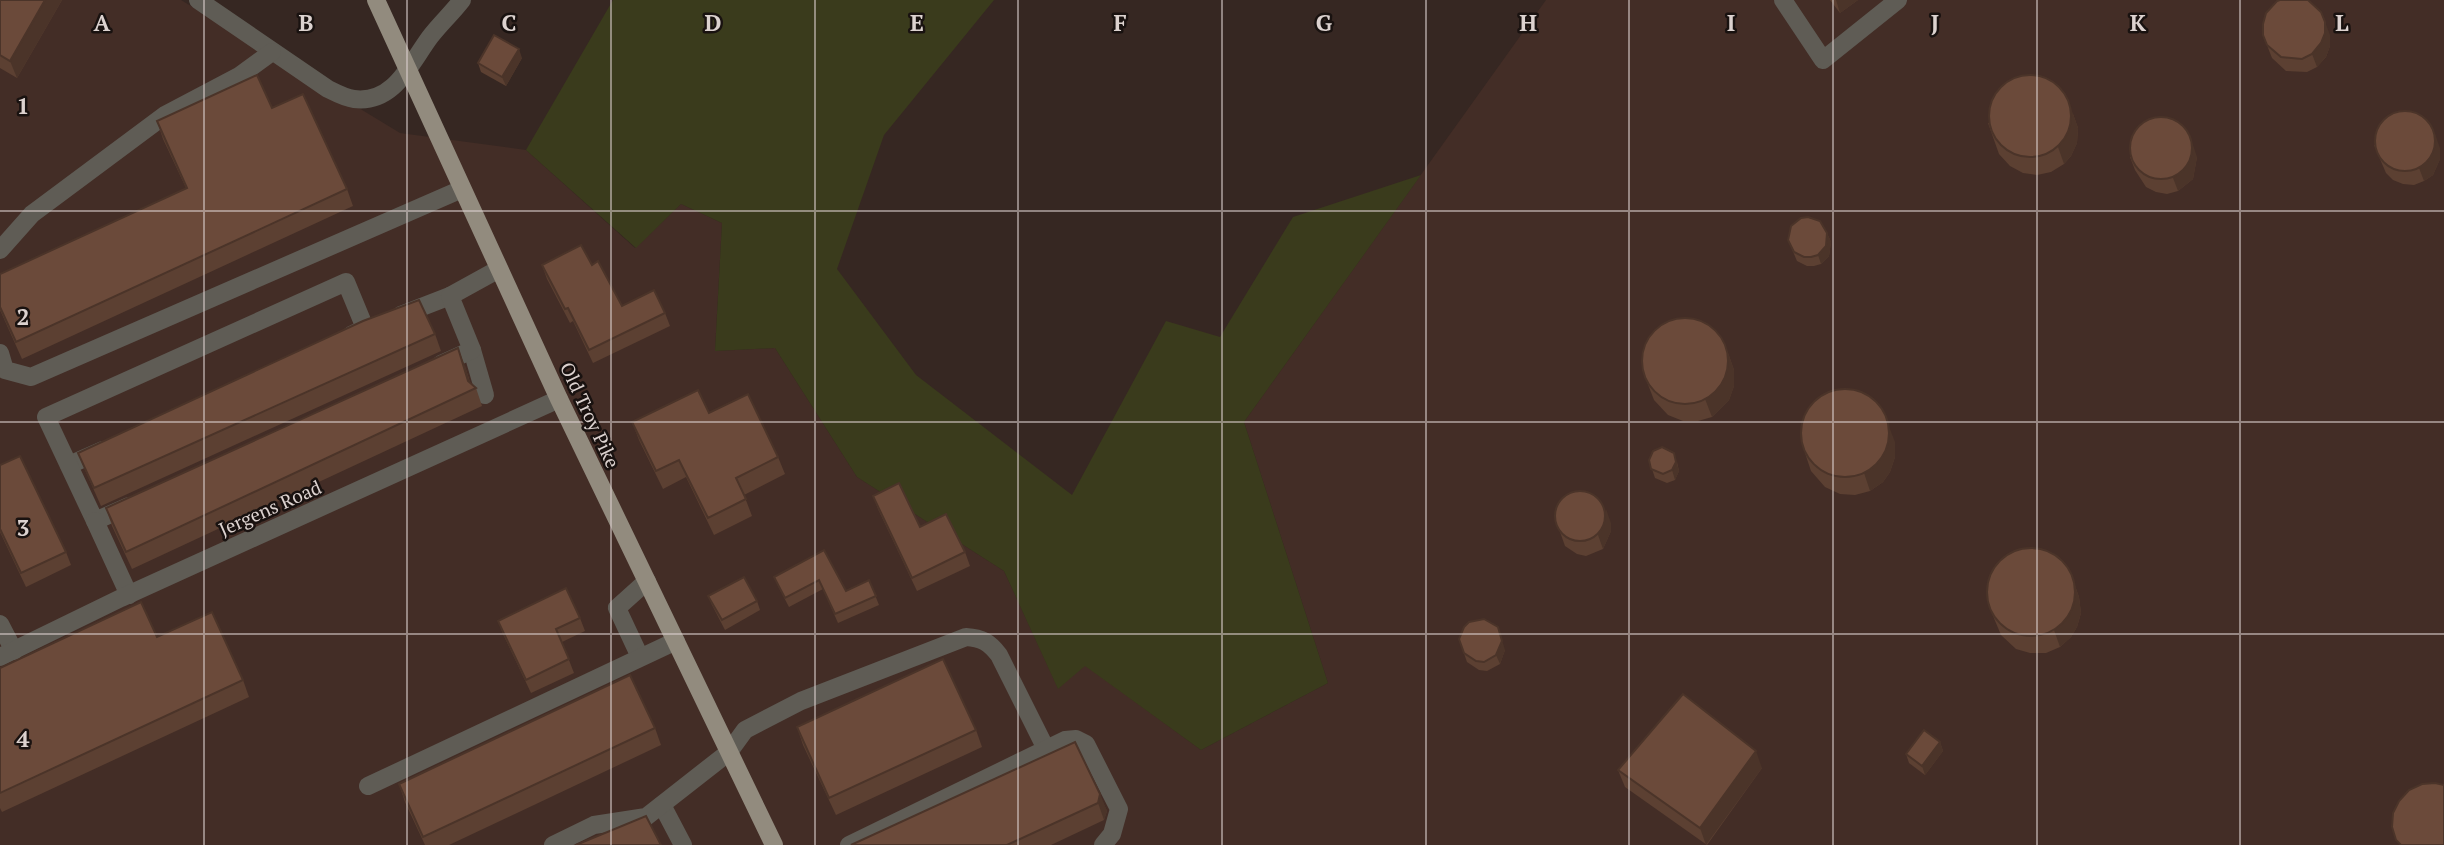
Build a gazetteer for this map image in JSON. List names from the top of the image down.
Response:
{
  "streets": {
    "main road": ["Old Troy Pike"],
    "street": ["Jergens Road"]
  },
  "crossings": [
    ["Old Troy Pike", "Jergens Road"]
  ],
  "grid": {
    "columns": [
      "A",
      "B",
      "C",
      "D",
      "E",
      "F",
      "G",
      "H",
      "I",
      "J",
      "K",
      "L"
    ],
    "rows": [
      "1",
      "2",
      "3",
      "4"
    ]
  }
}
